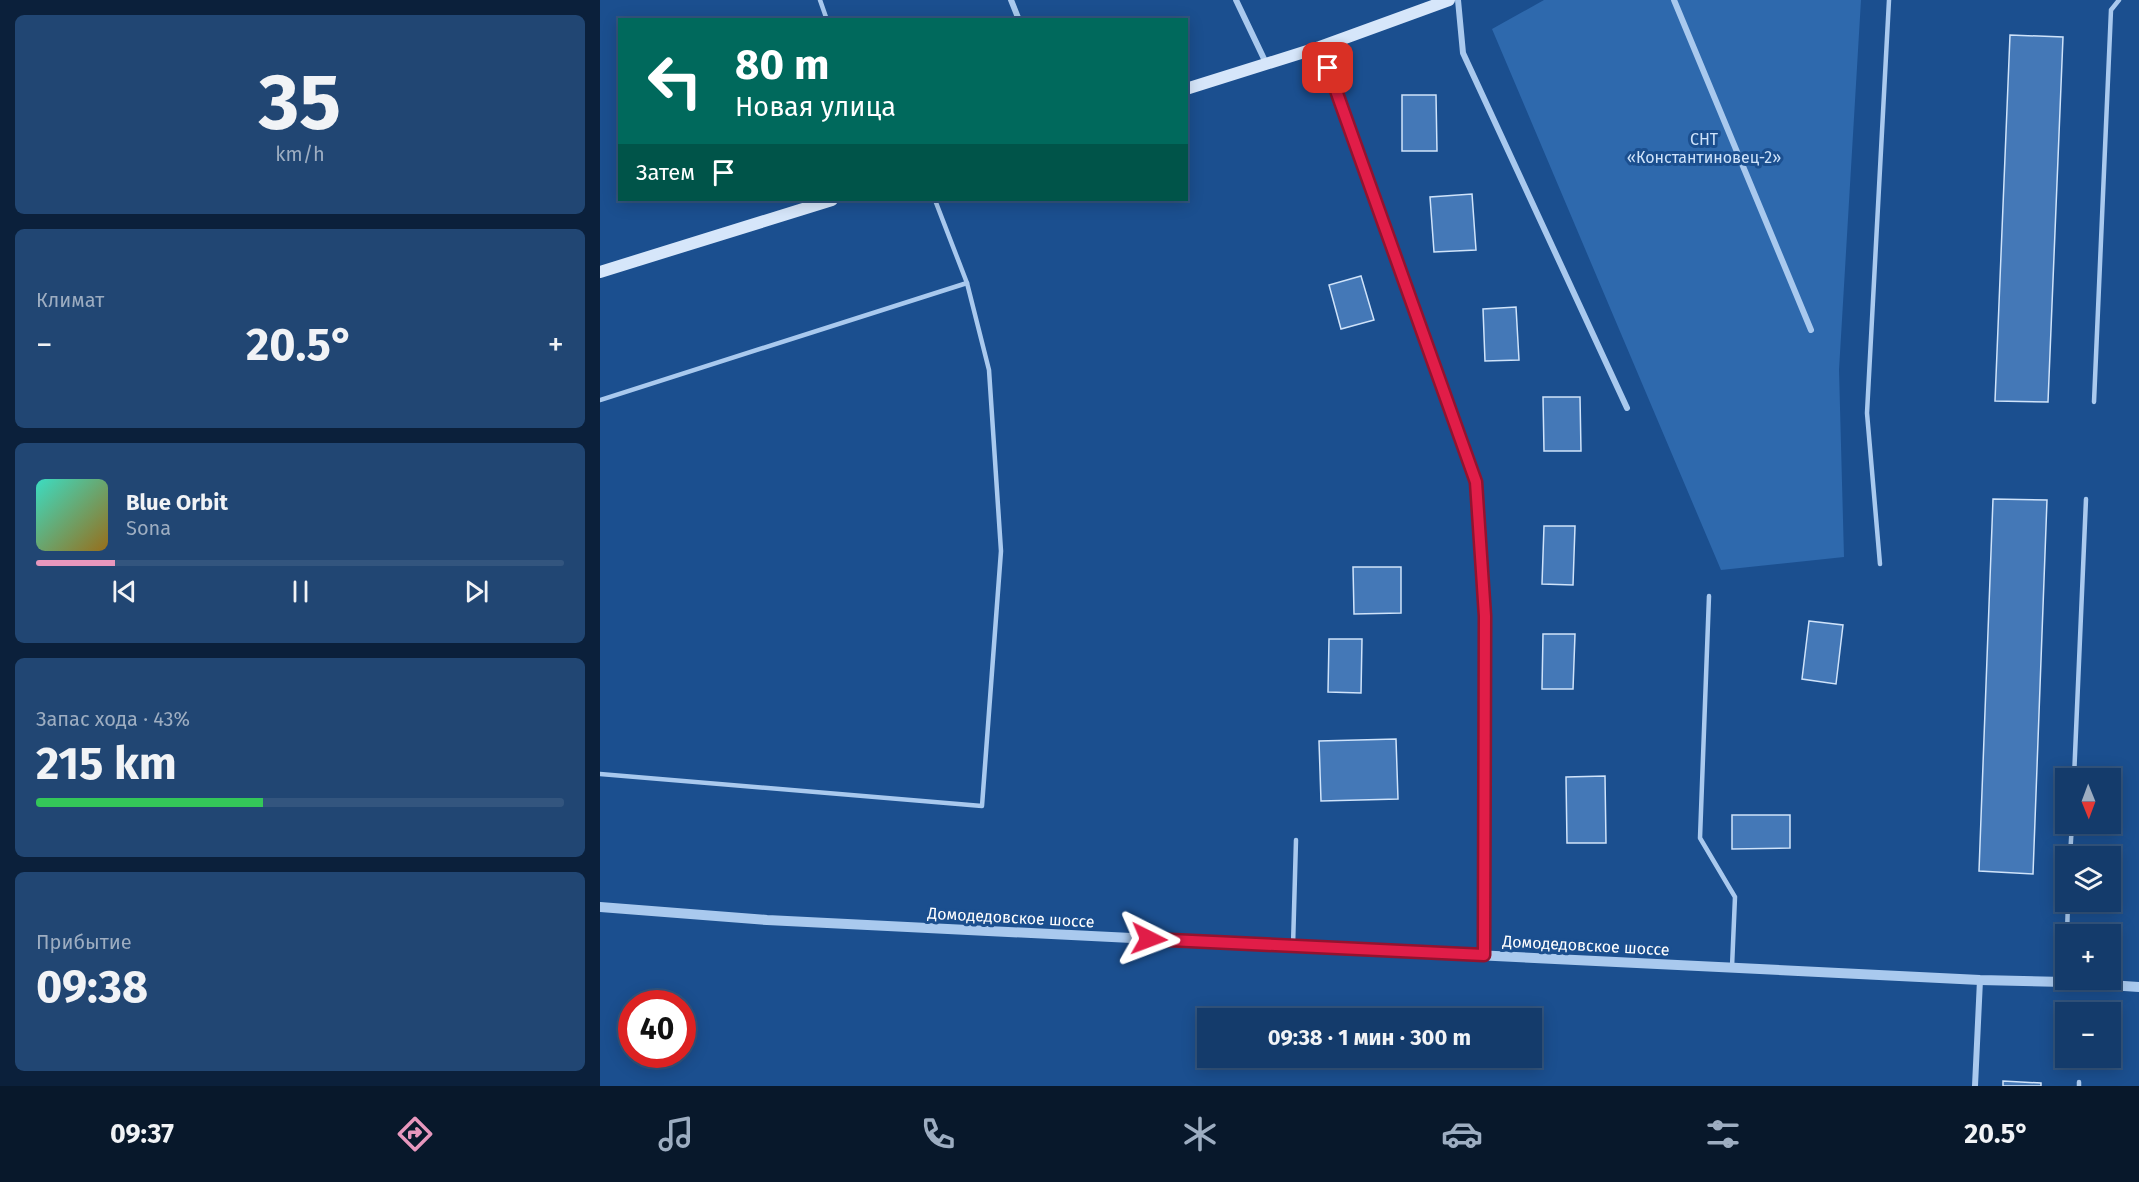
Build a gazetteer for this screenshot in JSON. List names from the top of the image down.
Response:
{
  "streets": {
    "street": ["Домодедовское шоссе"]
  },
  "parks": ["СНТ «Константиновец-2»"],
  "north": "bottom",
  "page": {
    "tile": [
      ["35", "km/h"],
      "Климат",
      ["Запас хода · 43%", "215 km"],
      ["Прибытие", "09:38"]
    ],
    "turn": ["80 m", "Новая улица"],
    "then": "Затем",
    "heat": ["−", "20.5°", "+"],
    "song": ["Blue Orbit", "Sona"],
    "map_buttons": ["+", "−"],
    "limit": "40",
    "trip": "09:38 · 1 мин · 300 m",
    "tabs": ["09:37", "20.5°"]
  }
}
